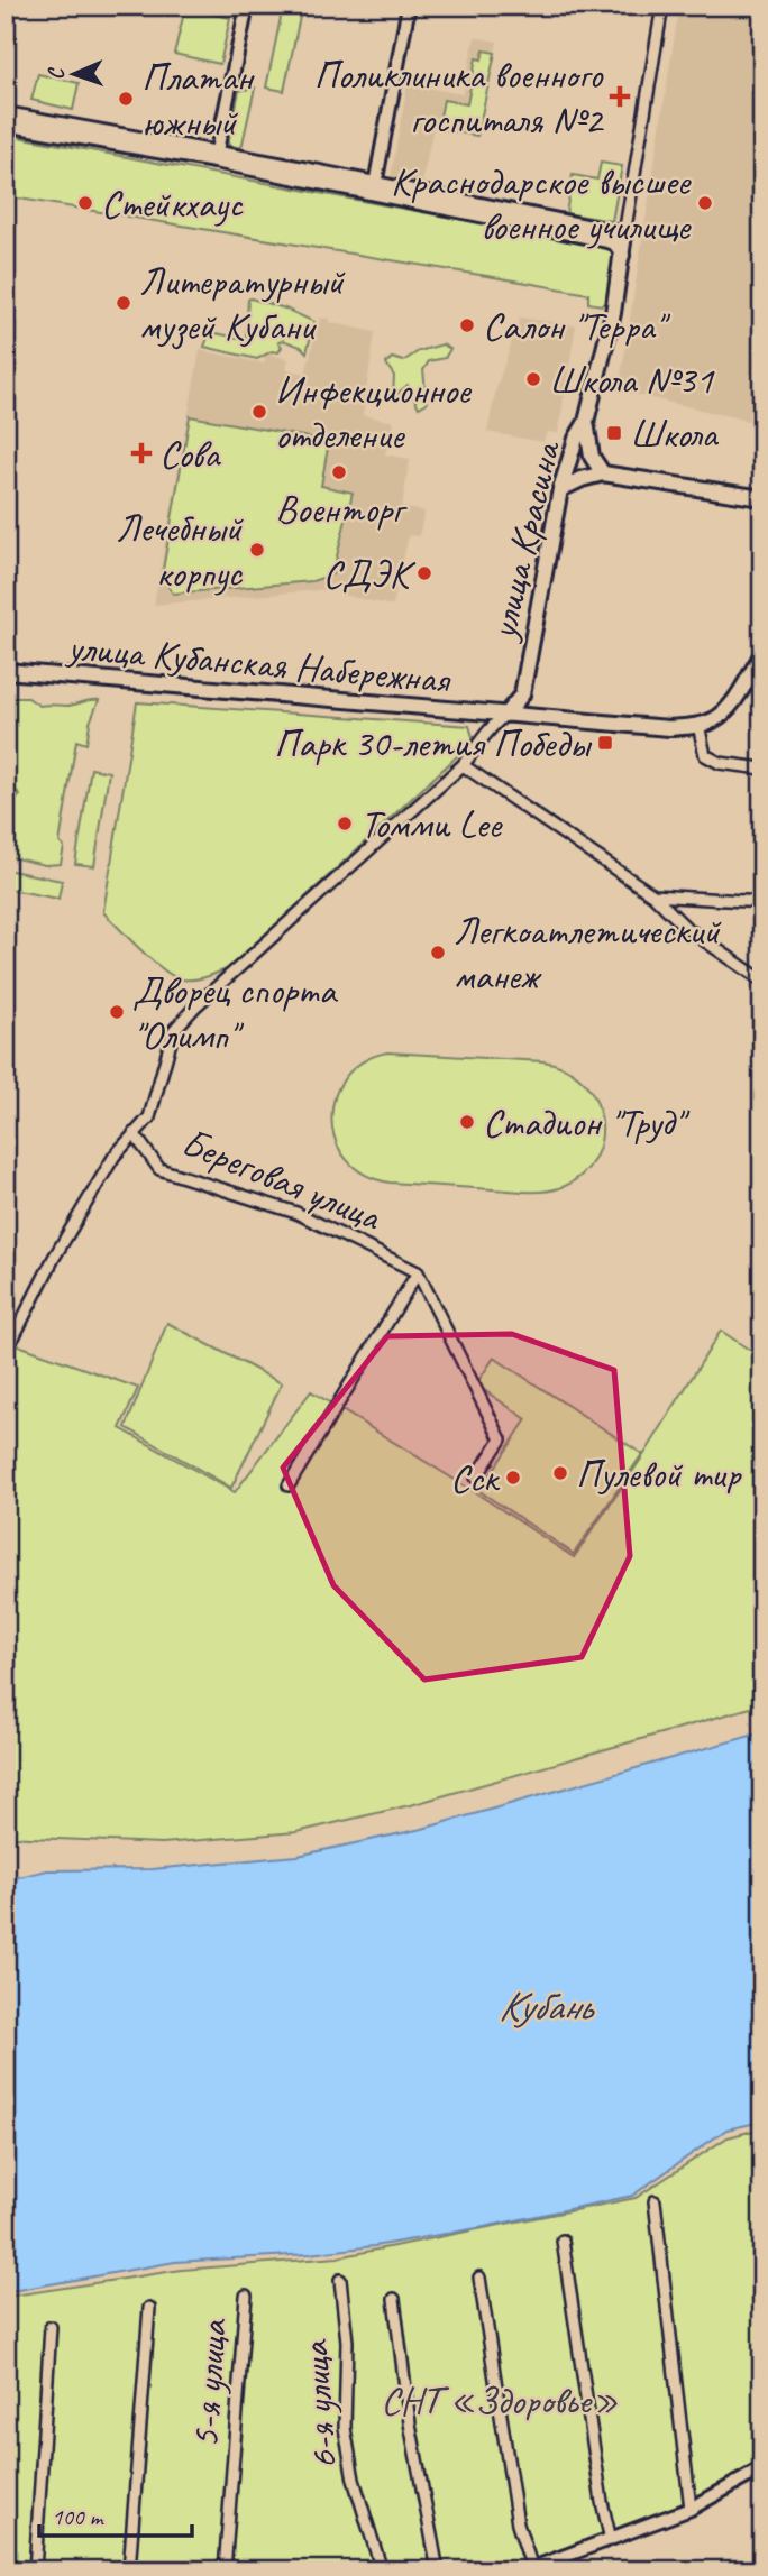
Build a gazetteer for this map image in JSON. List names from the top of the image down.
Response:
{
  "streets": {
    "main road": ["улица Красина", "улица Кубанская Набережная"],
    "street": ["Береговая улица", "5-я улица", "6-я улица"]
  },
  "crossings": [
    ["улица Красина", "улица Кубанская Набережная"],
    ["улица Красина", "Береговая улица"],
    ["улица Кубанская Набережная", "Береговая улица"]
  ],
  "water": ["Кубань"],
  "parks": ["СНТ «Здоровье»"],
  "places": {
    "health": ["Поликлиника военного госпиталя №2", "Сова"],
    "other": [
      "Платан южный",
      "Стейкхаус",
      "Краснодарское высшее военное училище",
      "Литературный музей Кубани",
      "Салон \"Терра\"",
      "Школа №31",
      "Инфекционное отделение",
      "Военторг",
      "Лечебный корпус",
      "СДЭК",
      "Томми Lee",
      "Легкоатлетический манеж",
      "Дворец спорта \"Олимп\"",
      "Стадион \"Труд\"",
      "Пулевой тир",
      "Сск"
    ],
    "transit": ["Школа", "Парк 30-летия Победы"]
  },
  "scale_bar": "100 m",
  "north": "left"
}
